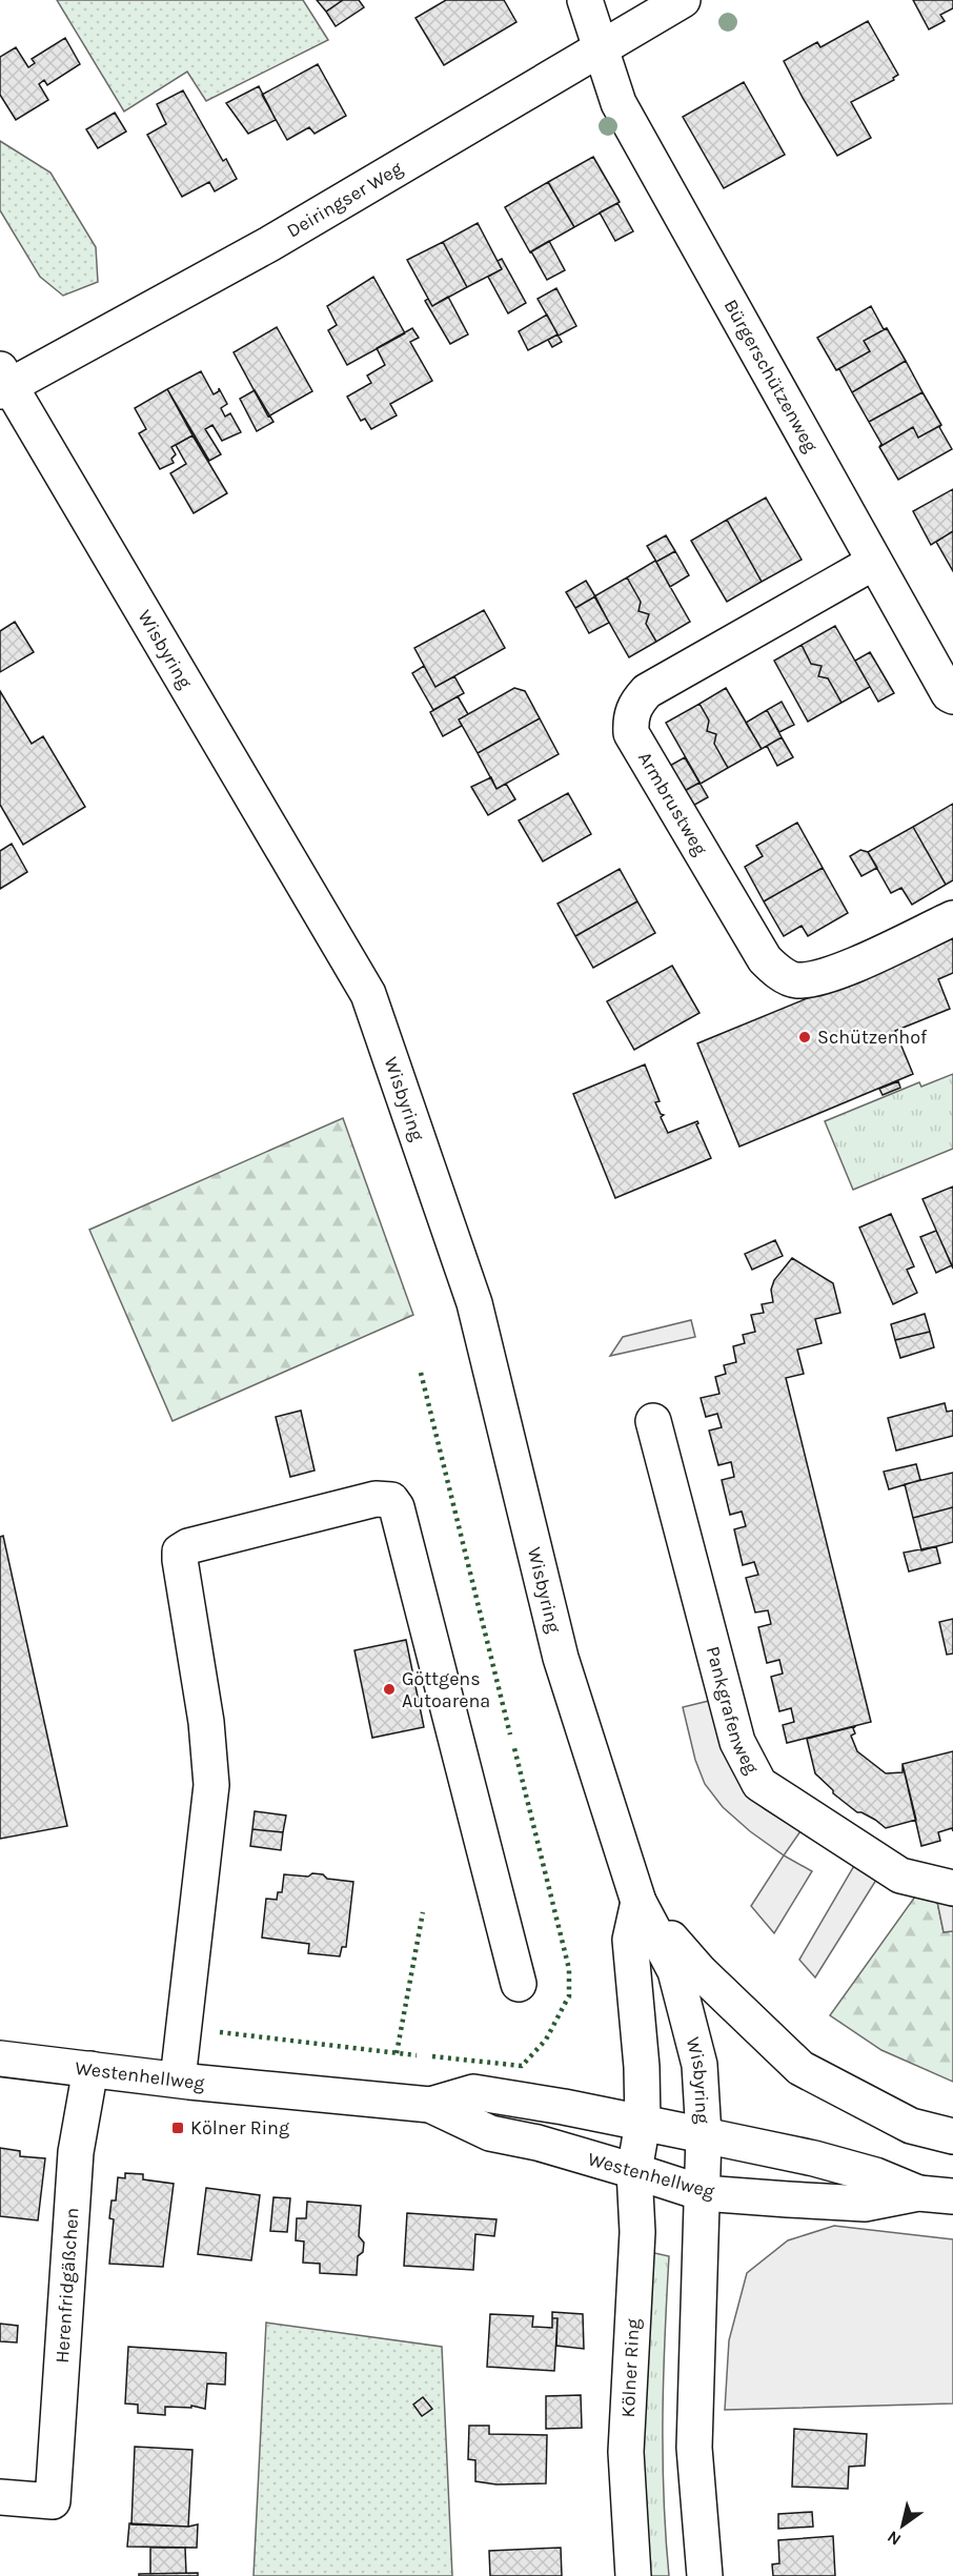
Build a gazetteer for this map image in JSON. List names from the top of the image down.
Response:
{
  "streets": {
    "street": [
      "Deiringser Weg",
      "Bürgerschützenweg",
      "Wisbyring",
      "Armbrustweg",
      "Pankgrafenweg",
      "Westenhellweg",
      "Herenfridgäßchen",
      "Kölner Ring"
    ]
  },
  "crossings": [
    ["Deiringser Weg", "Bürgerschützenweg"],
    ["Deiringser Weg", "Wisbyring"],
    ["Bürgerschützenweg", "Armbrustweg"],
    ["Wisbyring", "Westenhellweg"],
    ["Westenhellweg", "Herenfridgäßchen"],
    ["Westenhellweg", "Kölner Ring"]
  ],
  "places": {
    "other": ["Schützenhof", "Göttgens Autoarena"],
    "transit": ["Kölner Ring"]
  },
  "north": "bottom left"
}
